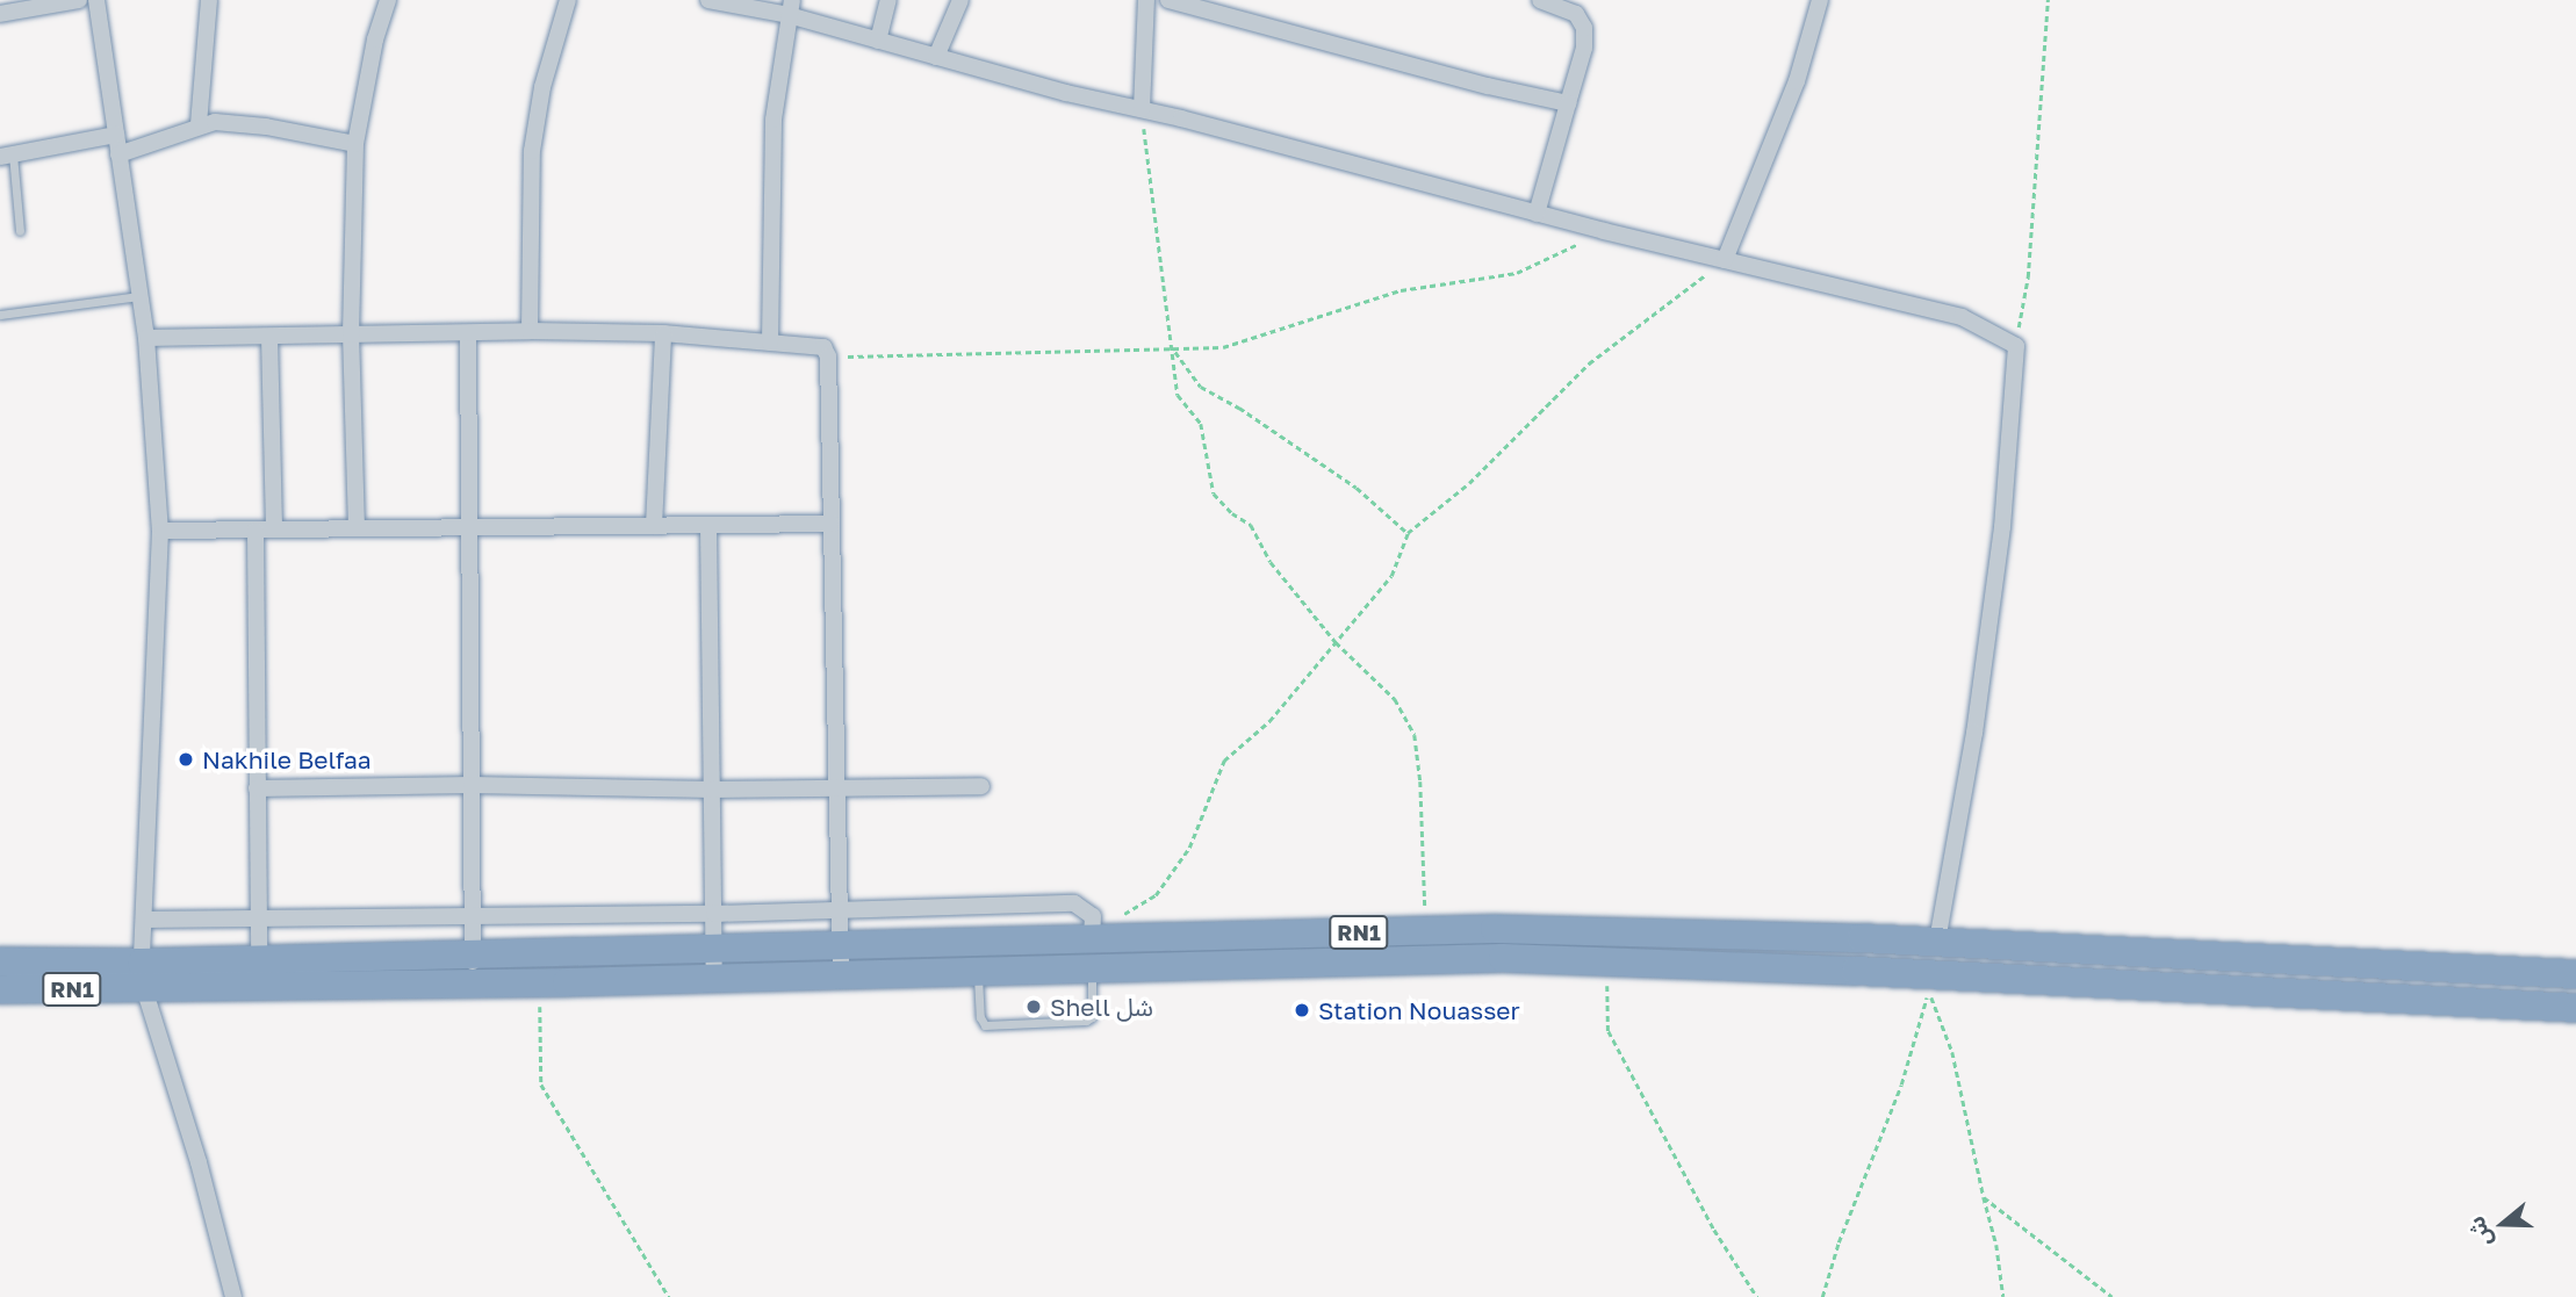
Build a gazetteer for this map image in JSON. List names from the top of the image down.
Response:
{
  "streets": {
    "highway": ["RN1"]
  },
  "places": ["Nakhile Belfaa", "Shell شل", "Station Nouasser"],
  "north": "left"
}
